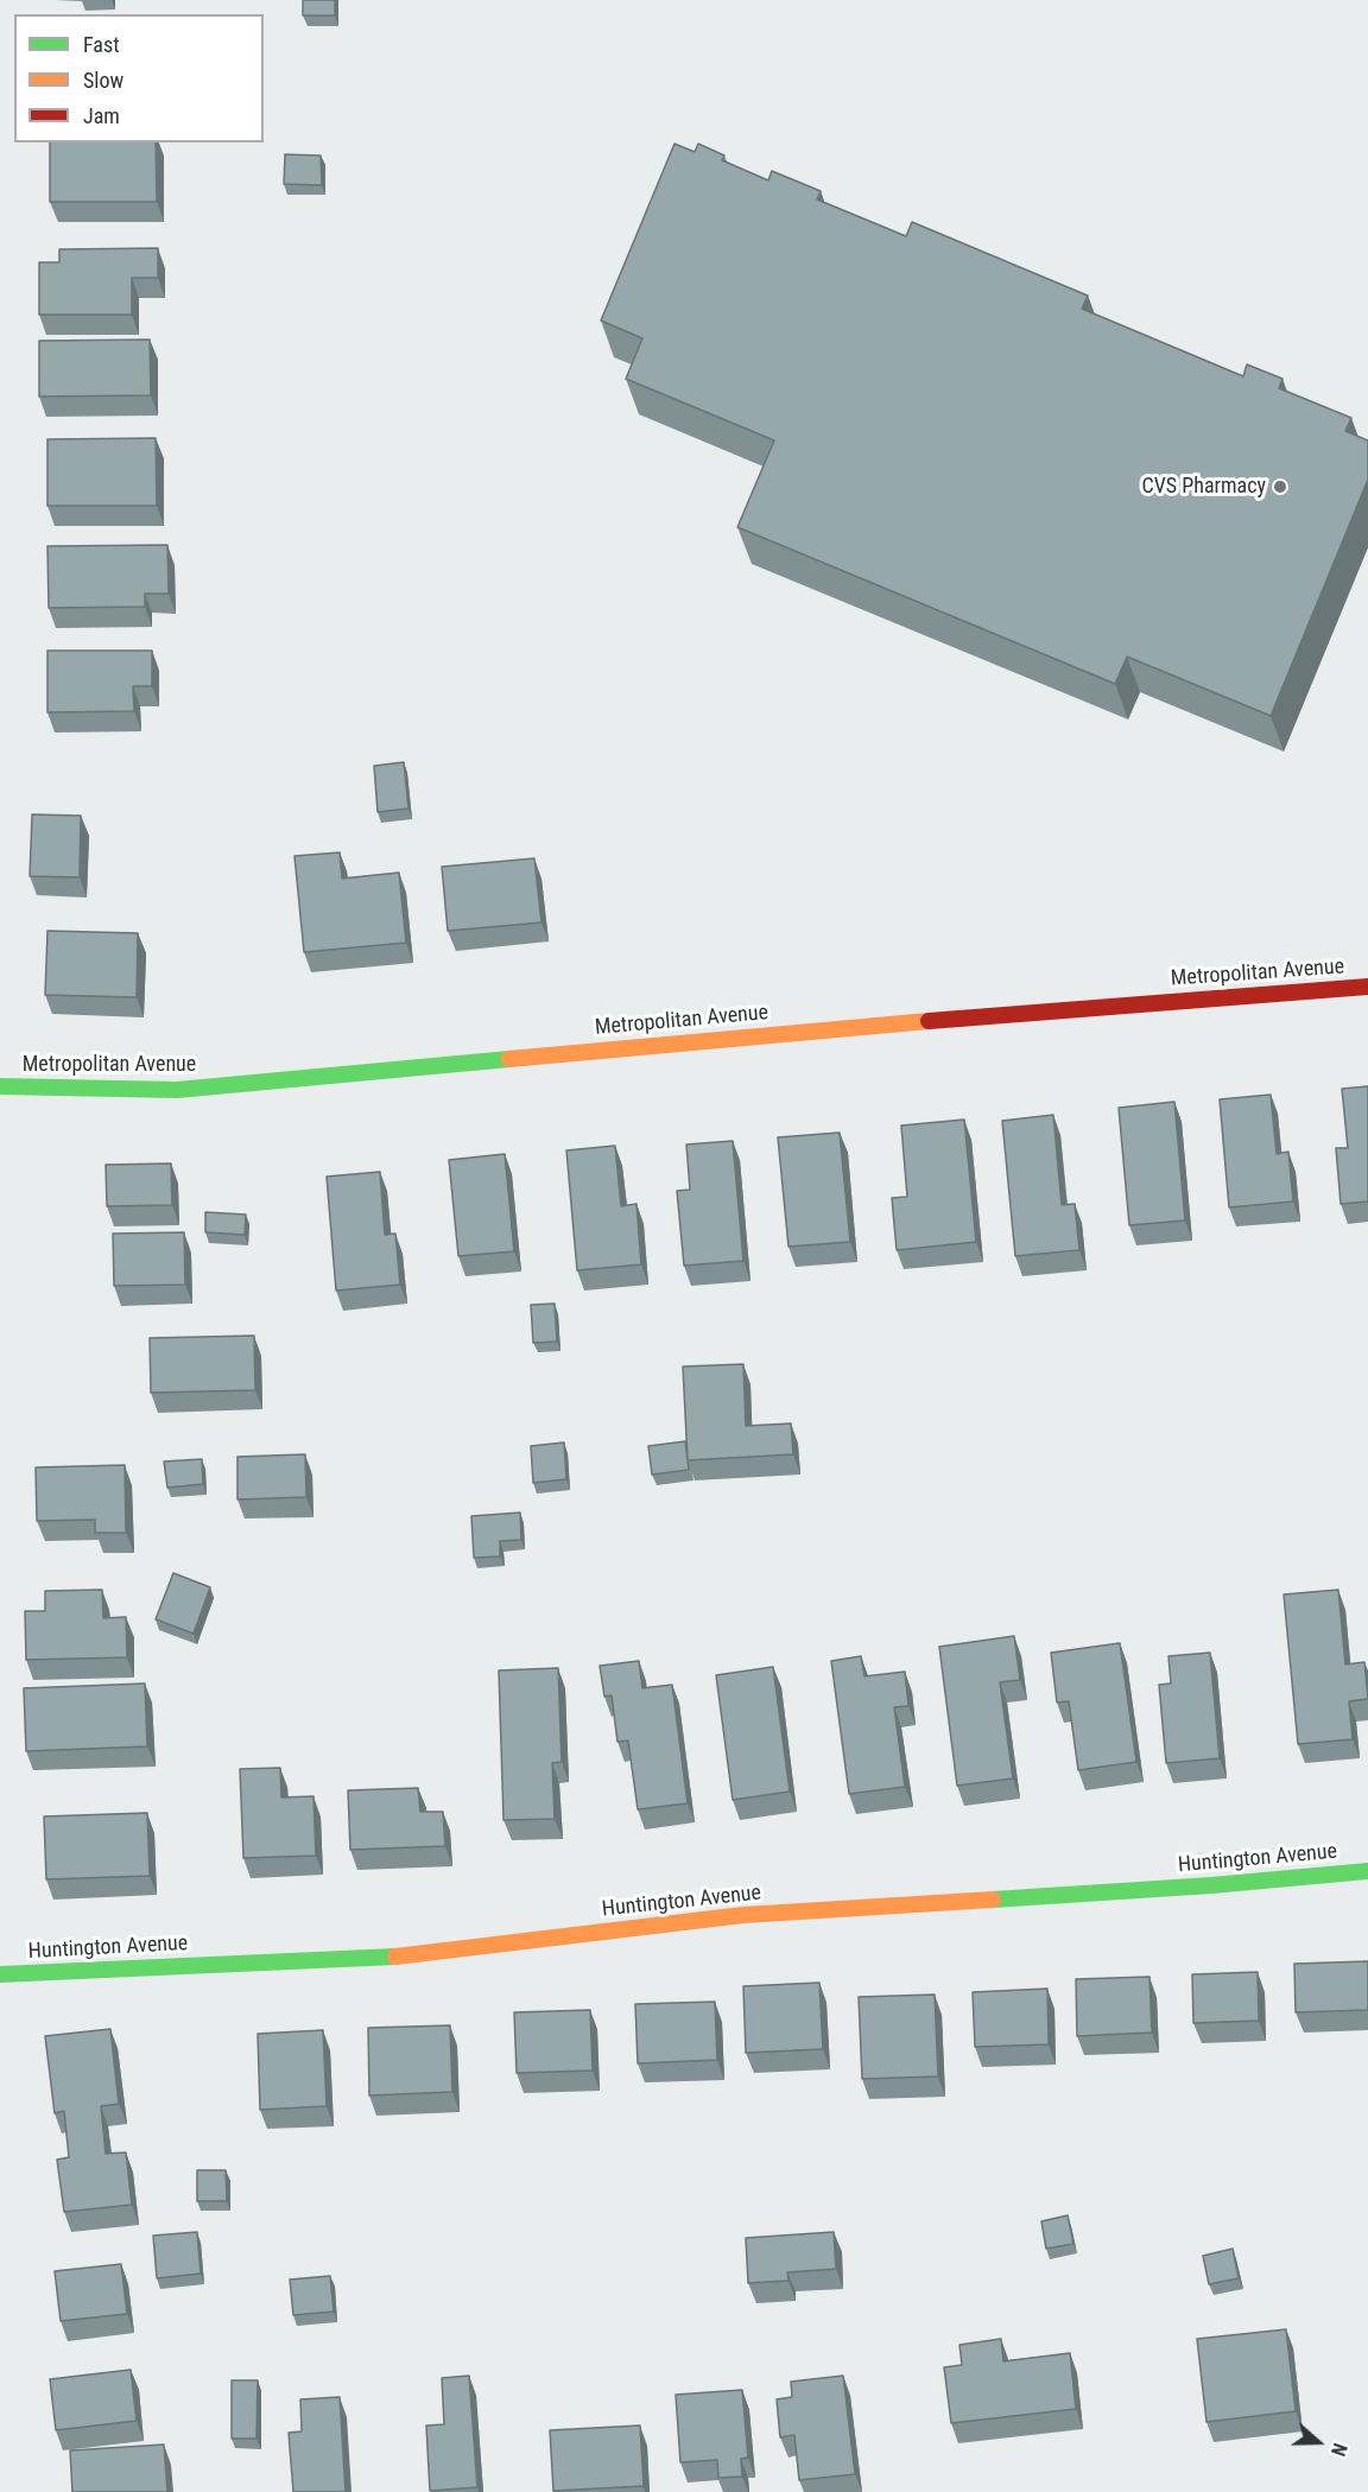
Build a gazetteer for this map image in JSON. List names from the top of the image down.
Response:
{
  "streets": {
    "street": ["Metropolitan Avenue", "Huntington Avenue"]
  },
  "places": ["CVS Pharmacy"],
  "legend": ["Fast", "Slow", "Jam"],
  "north": "right"
}
